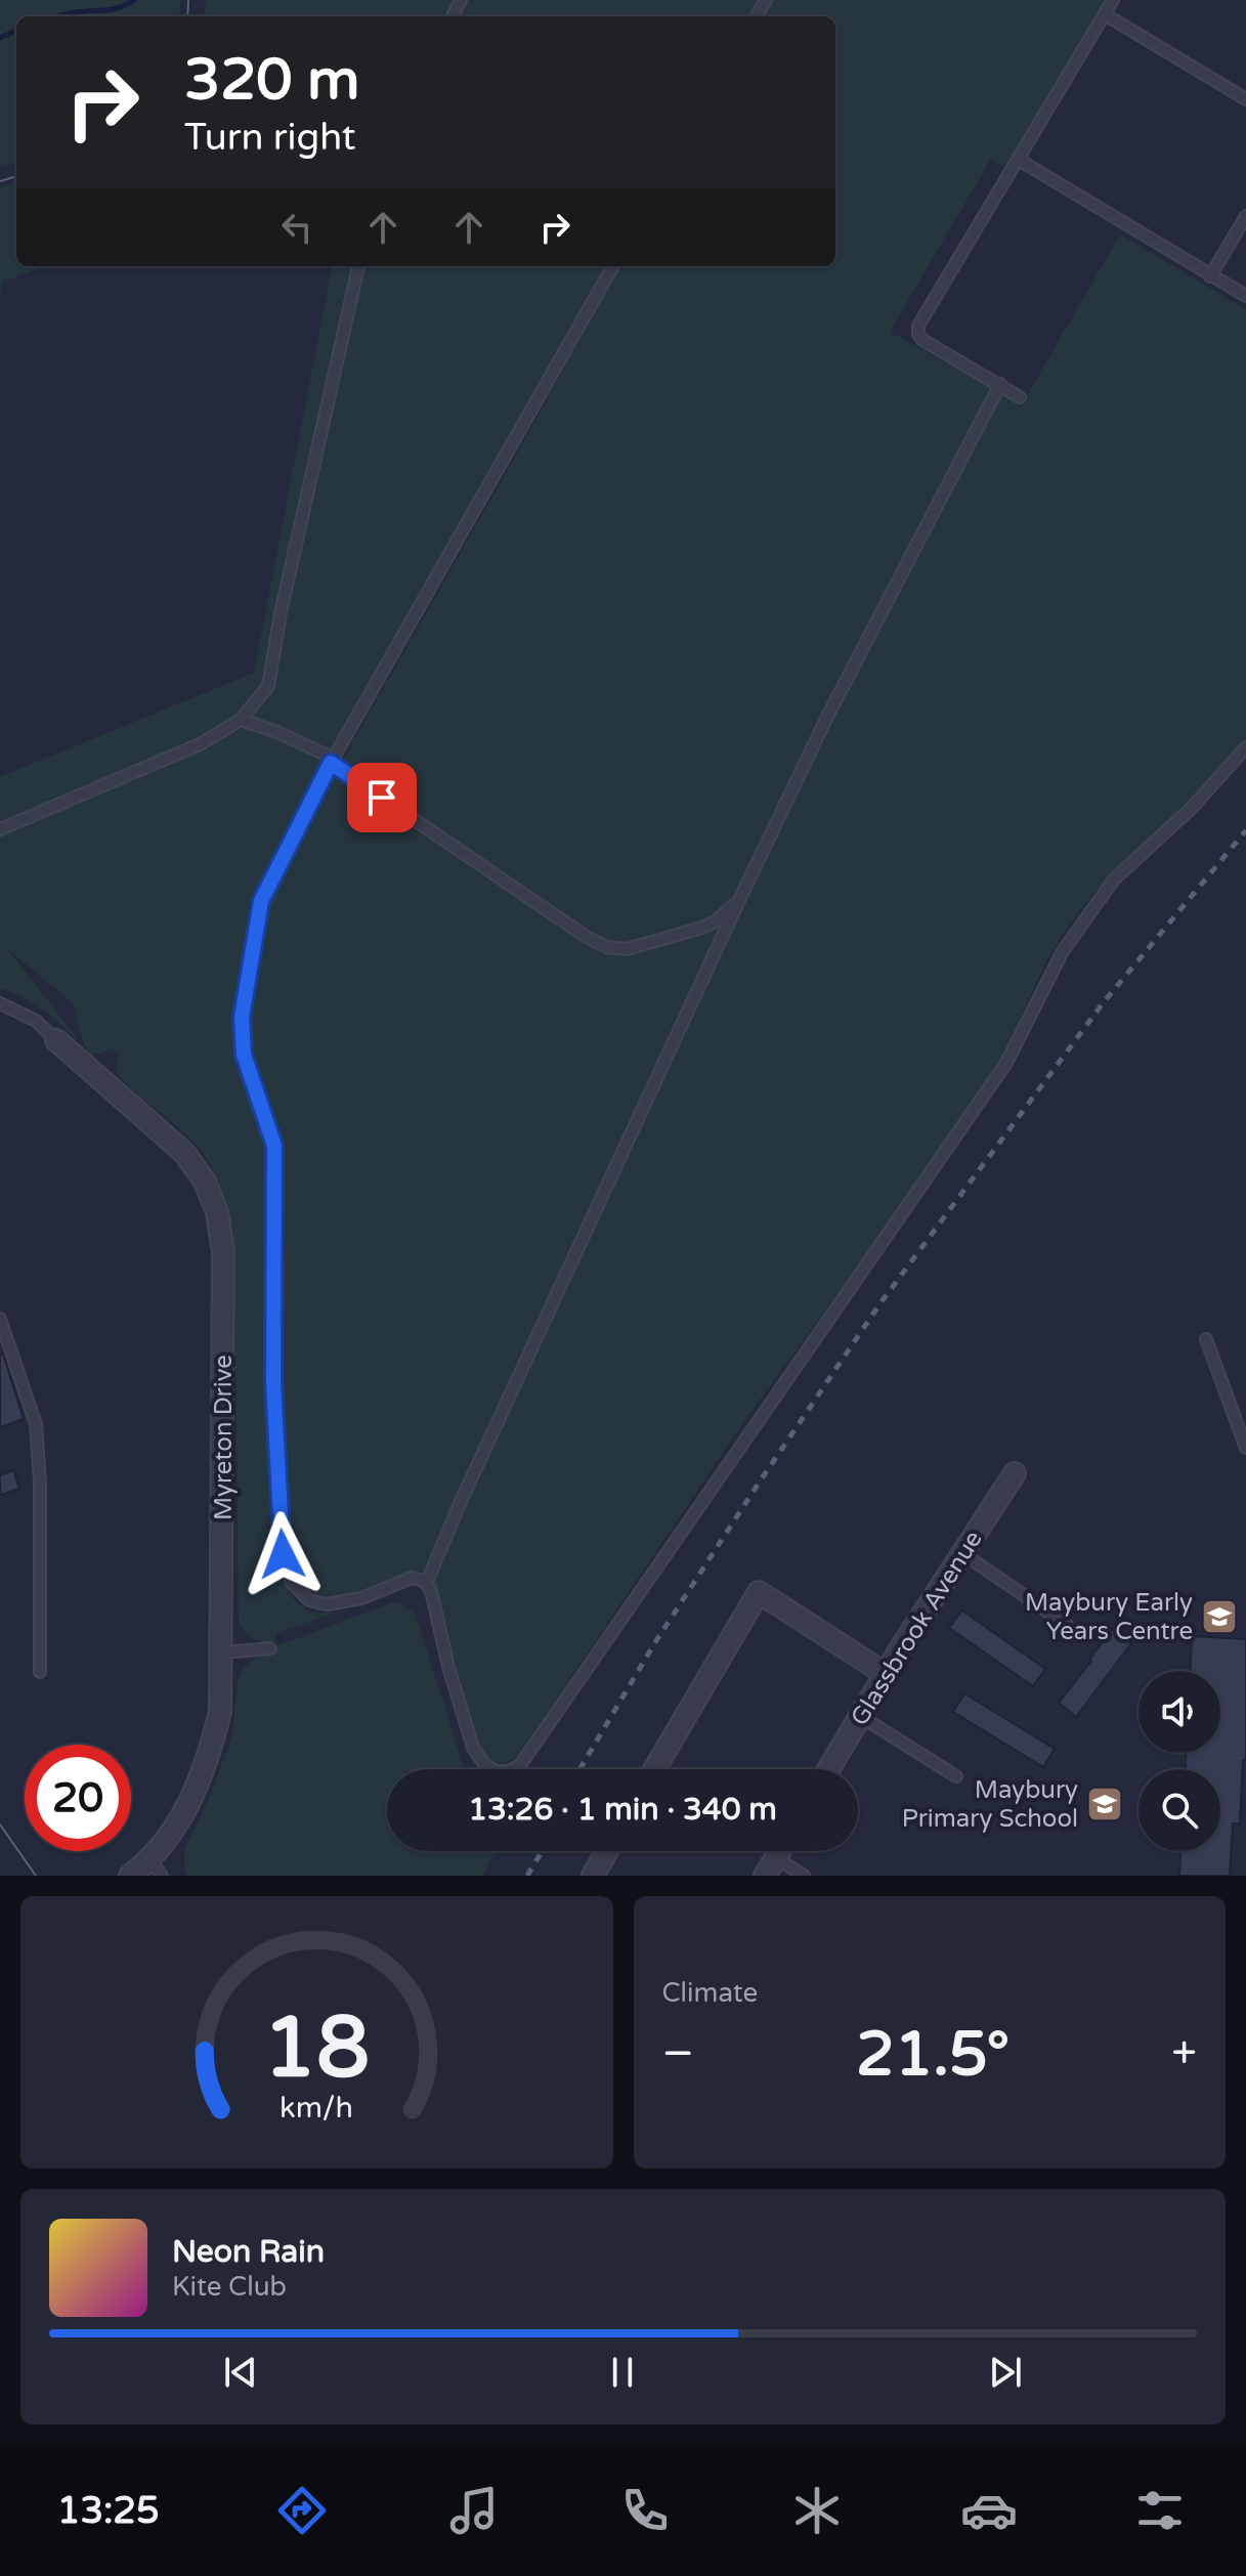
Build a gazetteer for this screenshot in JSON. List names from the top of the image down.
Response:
{
  "streets": {
    "street": ["Myreton Drive", "Glassbrook Avenue"]
  },
  "places": {
    "school or university": ["Maybury Early Years Centre", "Maybury Primary School"]
  },
  "page": {
    "turn": ["320 m", "Turn right"],
    "limit": "20",
    "trip": "13:26 · 1 min · 340 m",
    "tile": "Climate",
    "heat": ["−", "21.5°", "+"],
    "song": ["Neon Rain", "Kite Club"],
    "tabs": "13:25",
    "gauge": ["18", "km/h"]
  }
}
